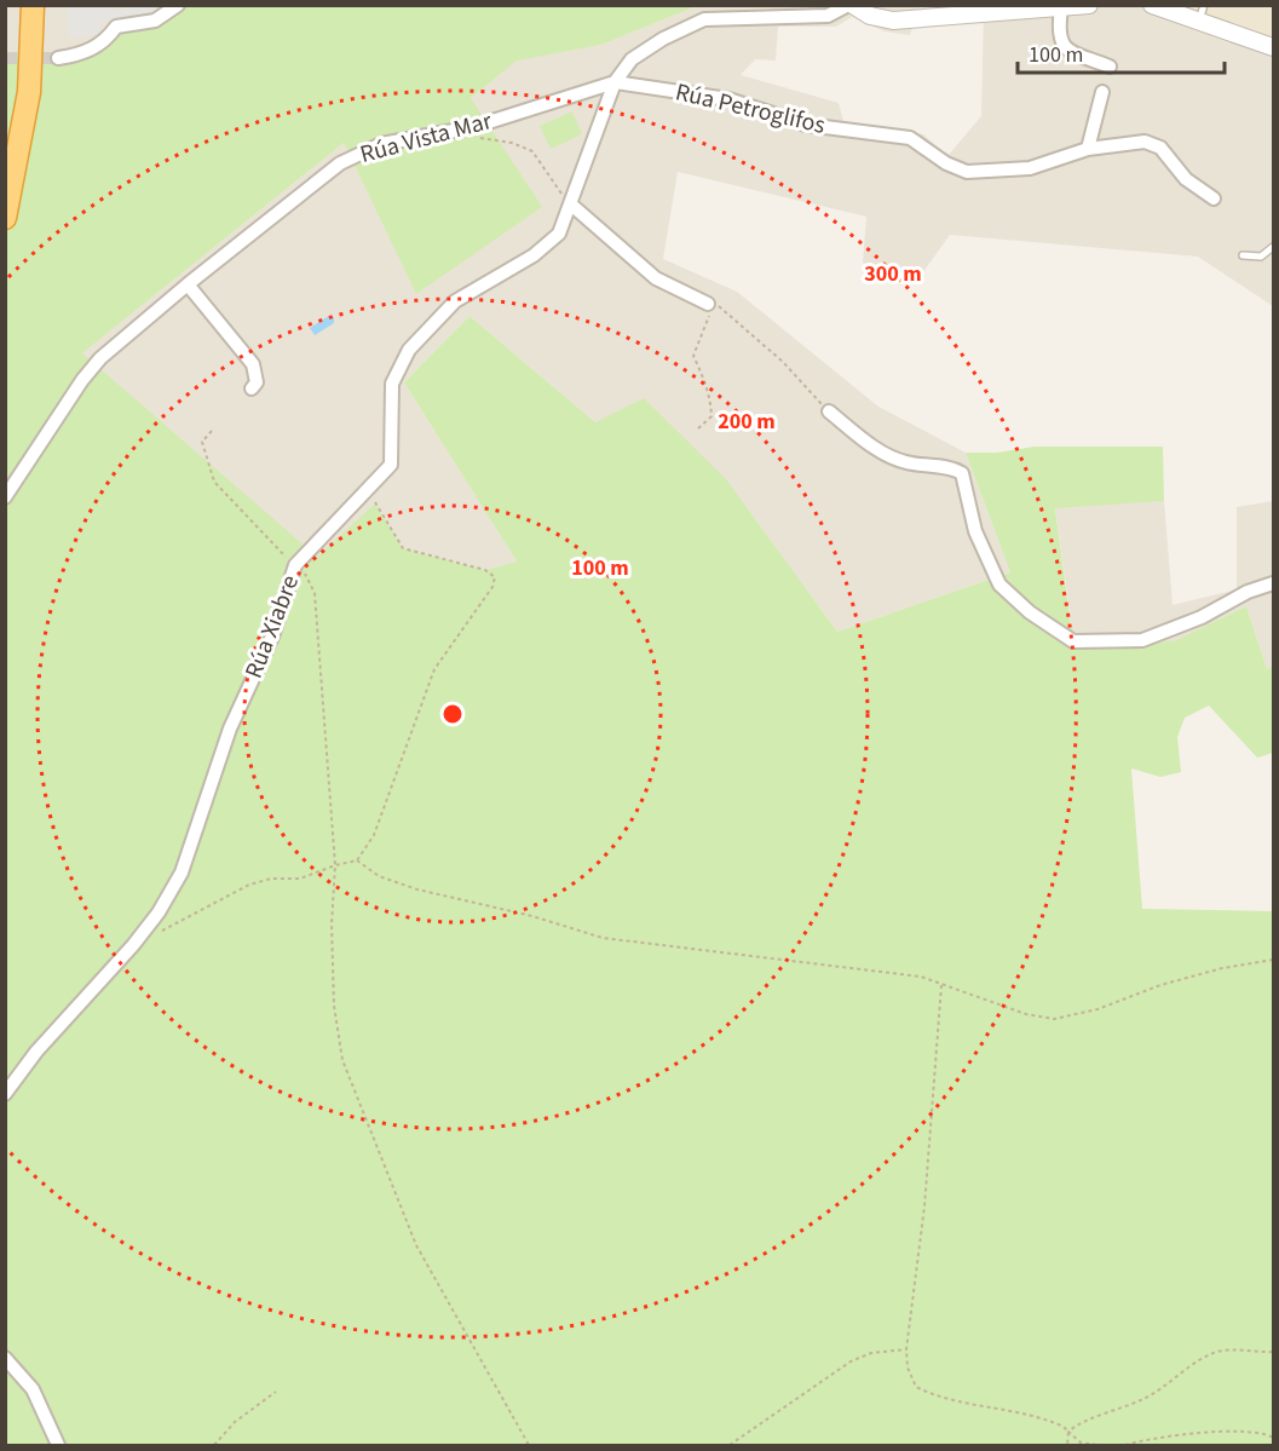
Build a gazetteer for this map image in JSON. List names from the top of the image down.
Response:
{
  "streets": {
    "street": ["Rúa Petroglifos", "Rúa Vista Mar", "Rúa Xiabre"]
  },
  "crossings": [
    ["Rúa Petroglifos", "Rúa Vista Mar"],
    ["Rúa Petroglifos", "Rúa Xiabre"],
    ["Rúa Vista Mar", "Rúa Xiabre"]
  ],
  "scale_bar": "100 m",
  "rings": ["300 m", "200 m", "100 m"]
}
